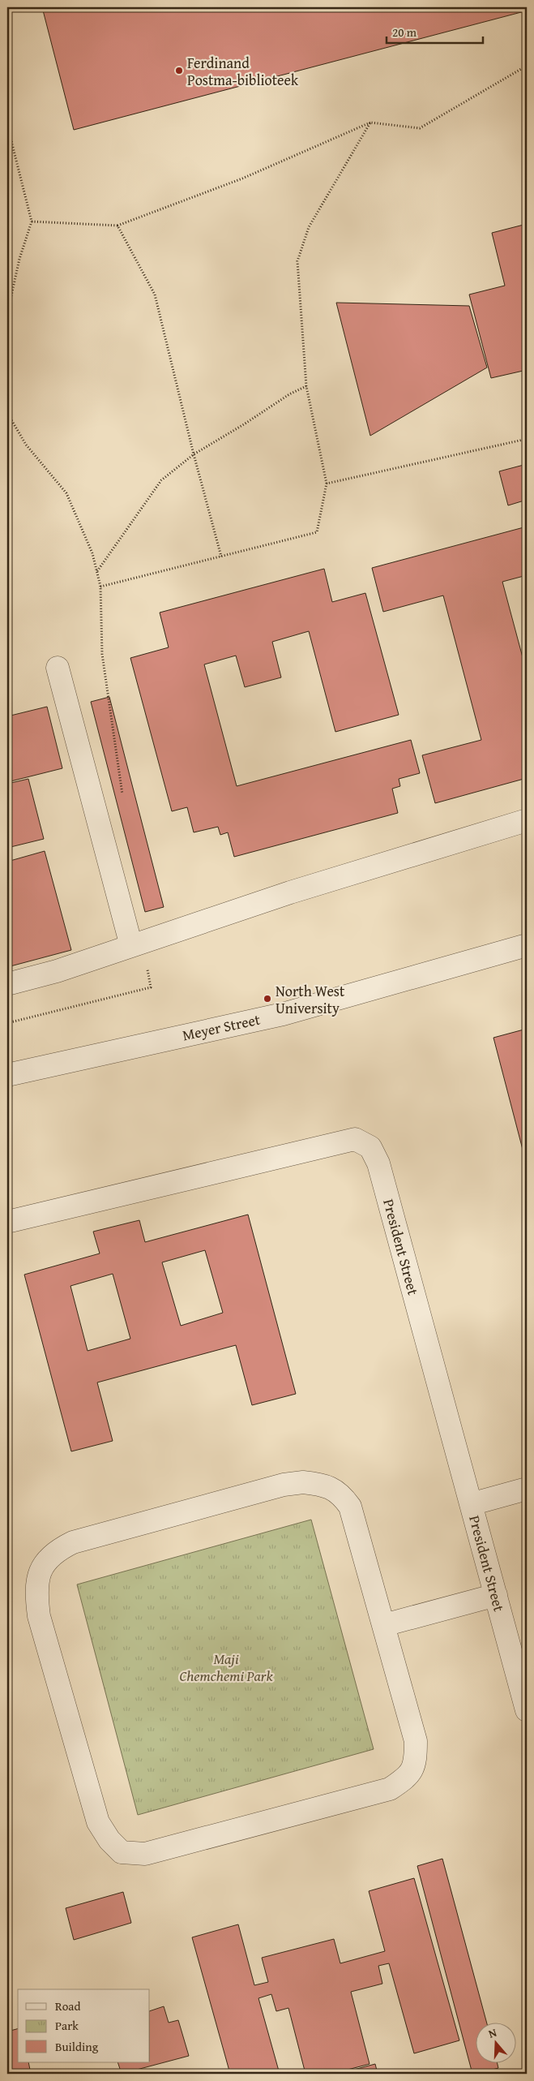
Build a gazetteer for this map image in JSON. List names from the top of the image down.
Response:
{
  "streets": {
    "street": ["Meyer Street", "President Street"]
  },
  "parks": ["Maji Chemchemi Park"],
  "places": ["Ferdinand Postma-biblioteek", "North West University"],
  "legend": ["Road", "Park", "Building"],
  "scale_bar": "20 m",
  "north": "top"
}
